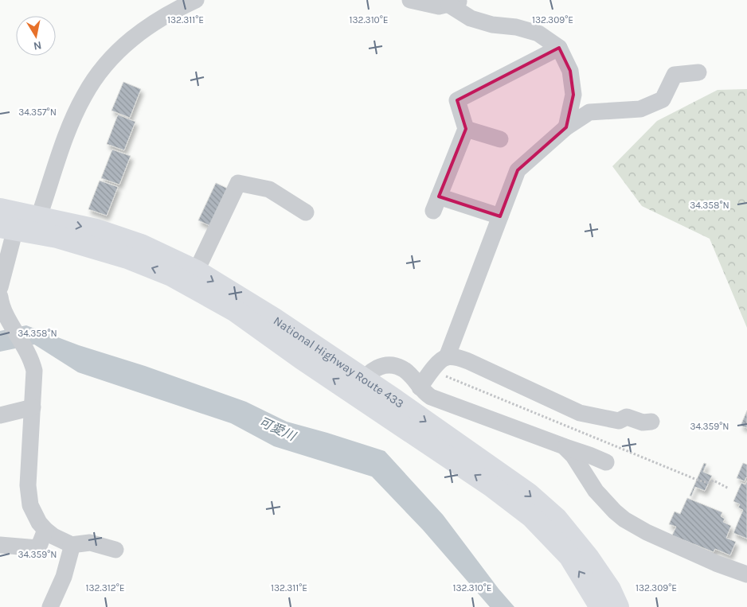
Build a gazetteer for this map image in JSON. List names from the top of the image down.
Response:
{
  "streets": {
    "highway": ["National Highway Route 433"]
  },
  "water": ["可愛川"],
  "north": "bottom",
  "coordinates": [
    "132.311°E",
    "132.310°E",
    "132.309°E",
    "34.357°N",
    "34.358°N",
    "34.359°N",
    "132.312°E"
  ]
}
